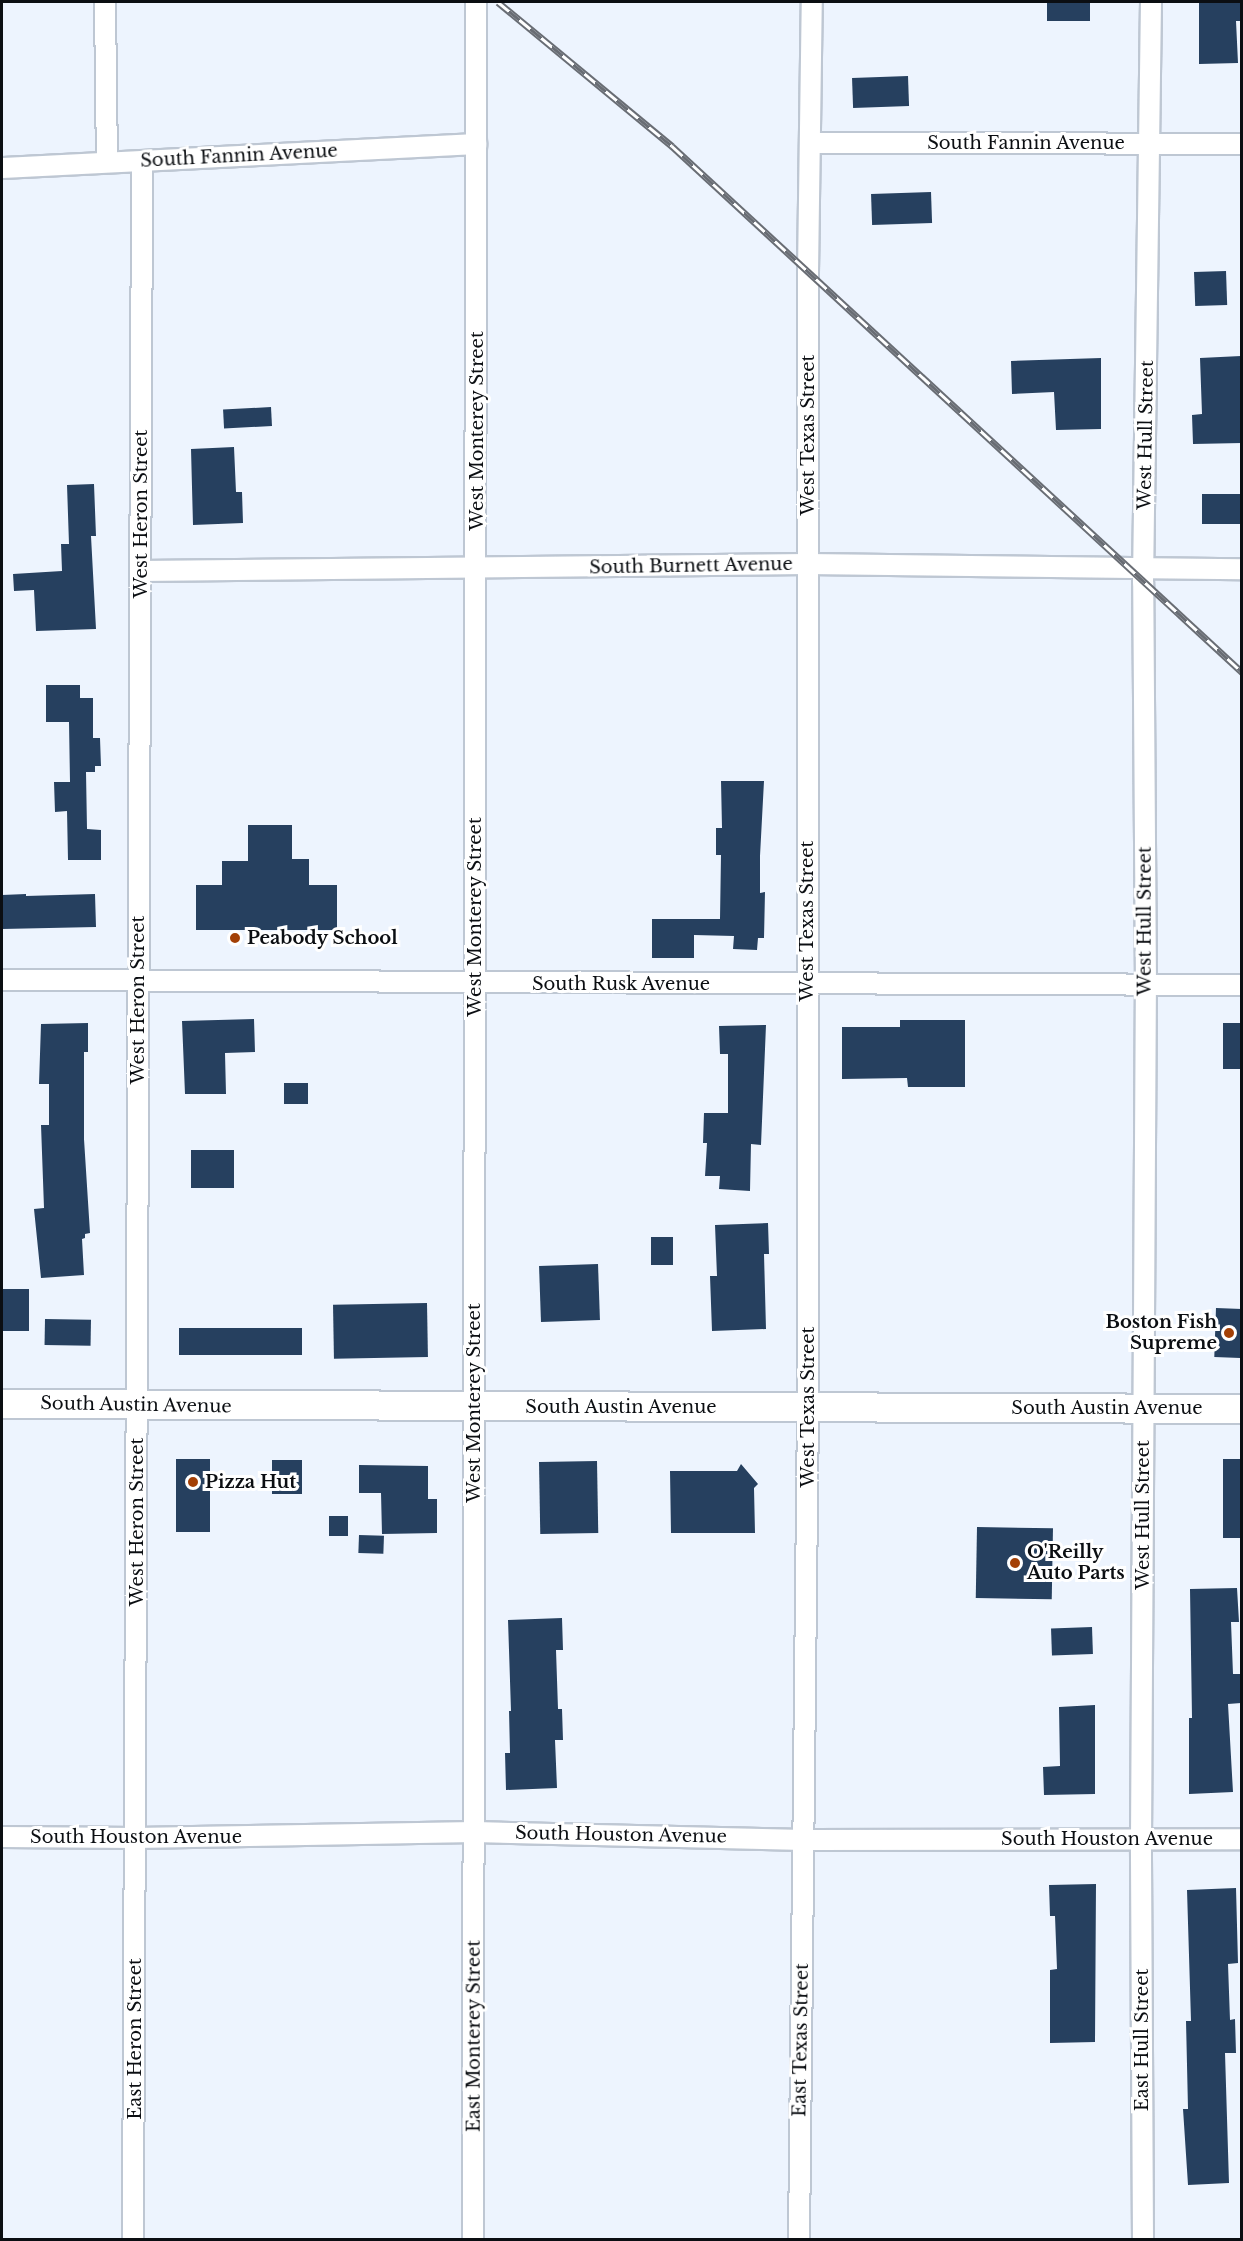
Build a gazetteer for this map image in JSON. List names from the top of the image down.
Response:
{
  "streets": {
    "highway": ["South Austin Avenue"],
    "street": [
      "South Fannin Avenue",
      "West Monterey Street",
      "West Texas Street",
      "West Hull Street",
      "West Heron Street",
      "South Burnett Avenue",
      "South Rusk Avenue",
      "South Houston Avenue",
      "East Monterey Street",
      "East Heron Street",
      "East Texas Street",
      "East Hull Street"
    ]
  },
  "crossings": [
    ["South Fannin Avenue", "West Monterey Street"],
    ["South Fannin Avenue", "West Texas Street"],
    ["South Fannin Avenue", "West Hull Street"],
    ["South Fannin Avenue", "West Heron Street"],
    ["West Monterey Street", "South Burnett Avenue"],
    ["West Monterey Street", "South Rusk Avenue"],
    ["West Monterey Street", "South Austin Avenue"],
    ["West Monterey Street", "South Houston Avenue"],
    ["West Monterey Street", "East Monterey Street"],
    ["West Texas Street", "South Burnett Avenue"],
    ["West Texas Street", "South Rusk Avenue"],
    ["West Texas Street", "South Austin Avenue"],
    ["West Texas Street", "South Houston Avenue"],
    ["West Texas Street", "East Texas Street"],
    ["West Hull Street", "South Burnett Avenue"],
    ["West Hull Street", "South Rusk Avenue"],
    ["West Hull Street", "South Austin Avenue"],
    ["West Hull Street", "South Houston Avenue"],
    ["West Hull Street", "East Hull Street"],
    ["West Heron Street", "South Burnett Avenue"],
    ["West Heron Street", "South Rusk Avenue"],
    ["West Heron Street", "South Austin Avenue"],
    ["West Heron Street", "South Houston Avenue"],
    ["West Heron Street", "East Heron Street"],
    ["South Houston Avenue", "East Monterey Street"],
    ["South Houston Avenue", "East Heron Street"],
    ["South Houston Avenue", "East Texas Street"],
    ["South Houston Avenue", "East Hull Street"]
  ],
  "places": [
    "Peabody School",
    "Boston Fish Supreme",
    "Pizza Hut",
    "O'Reilly Auto Parts"
  ]
}
